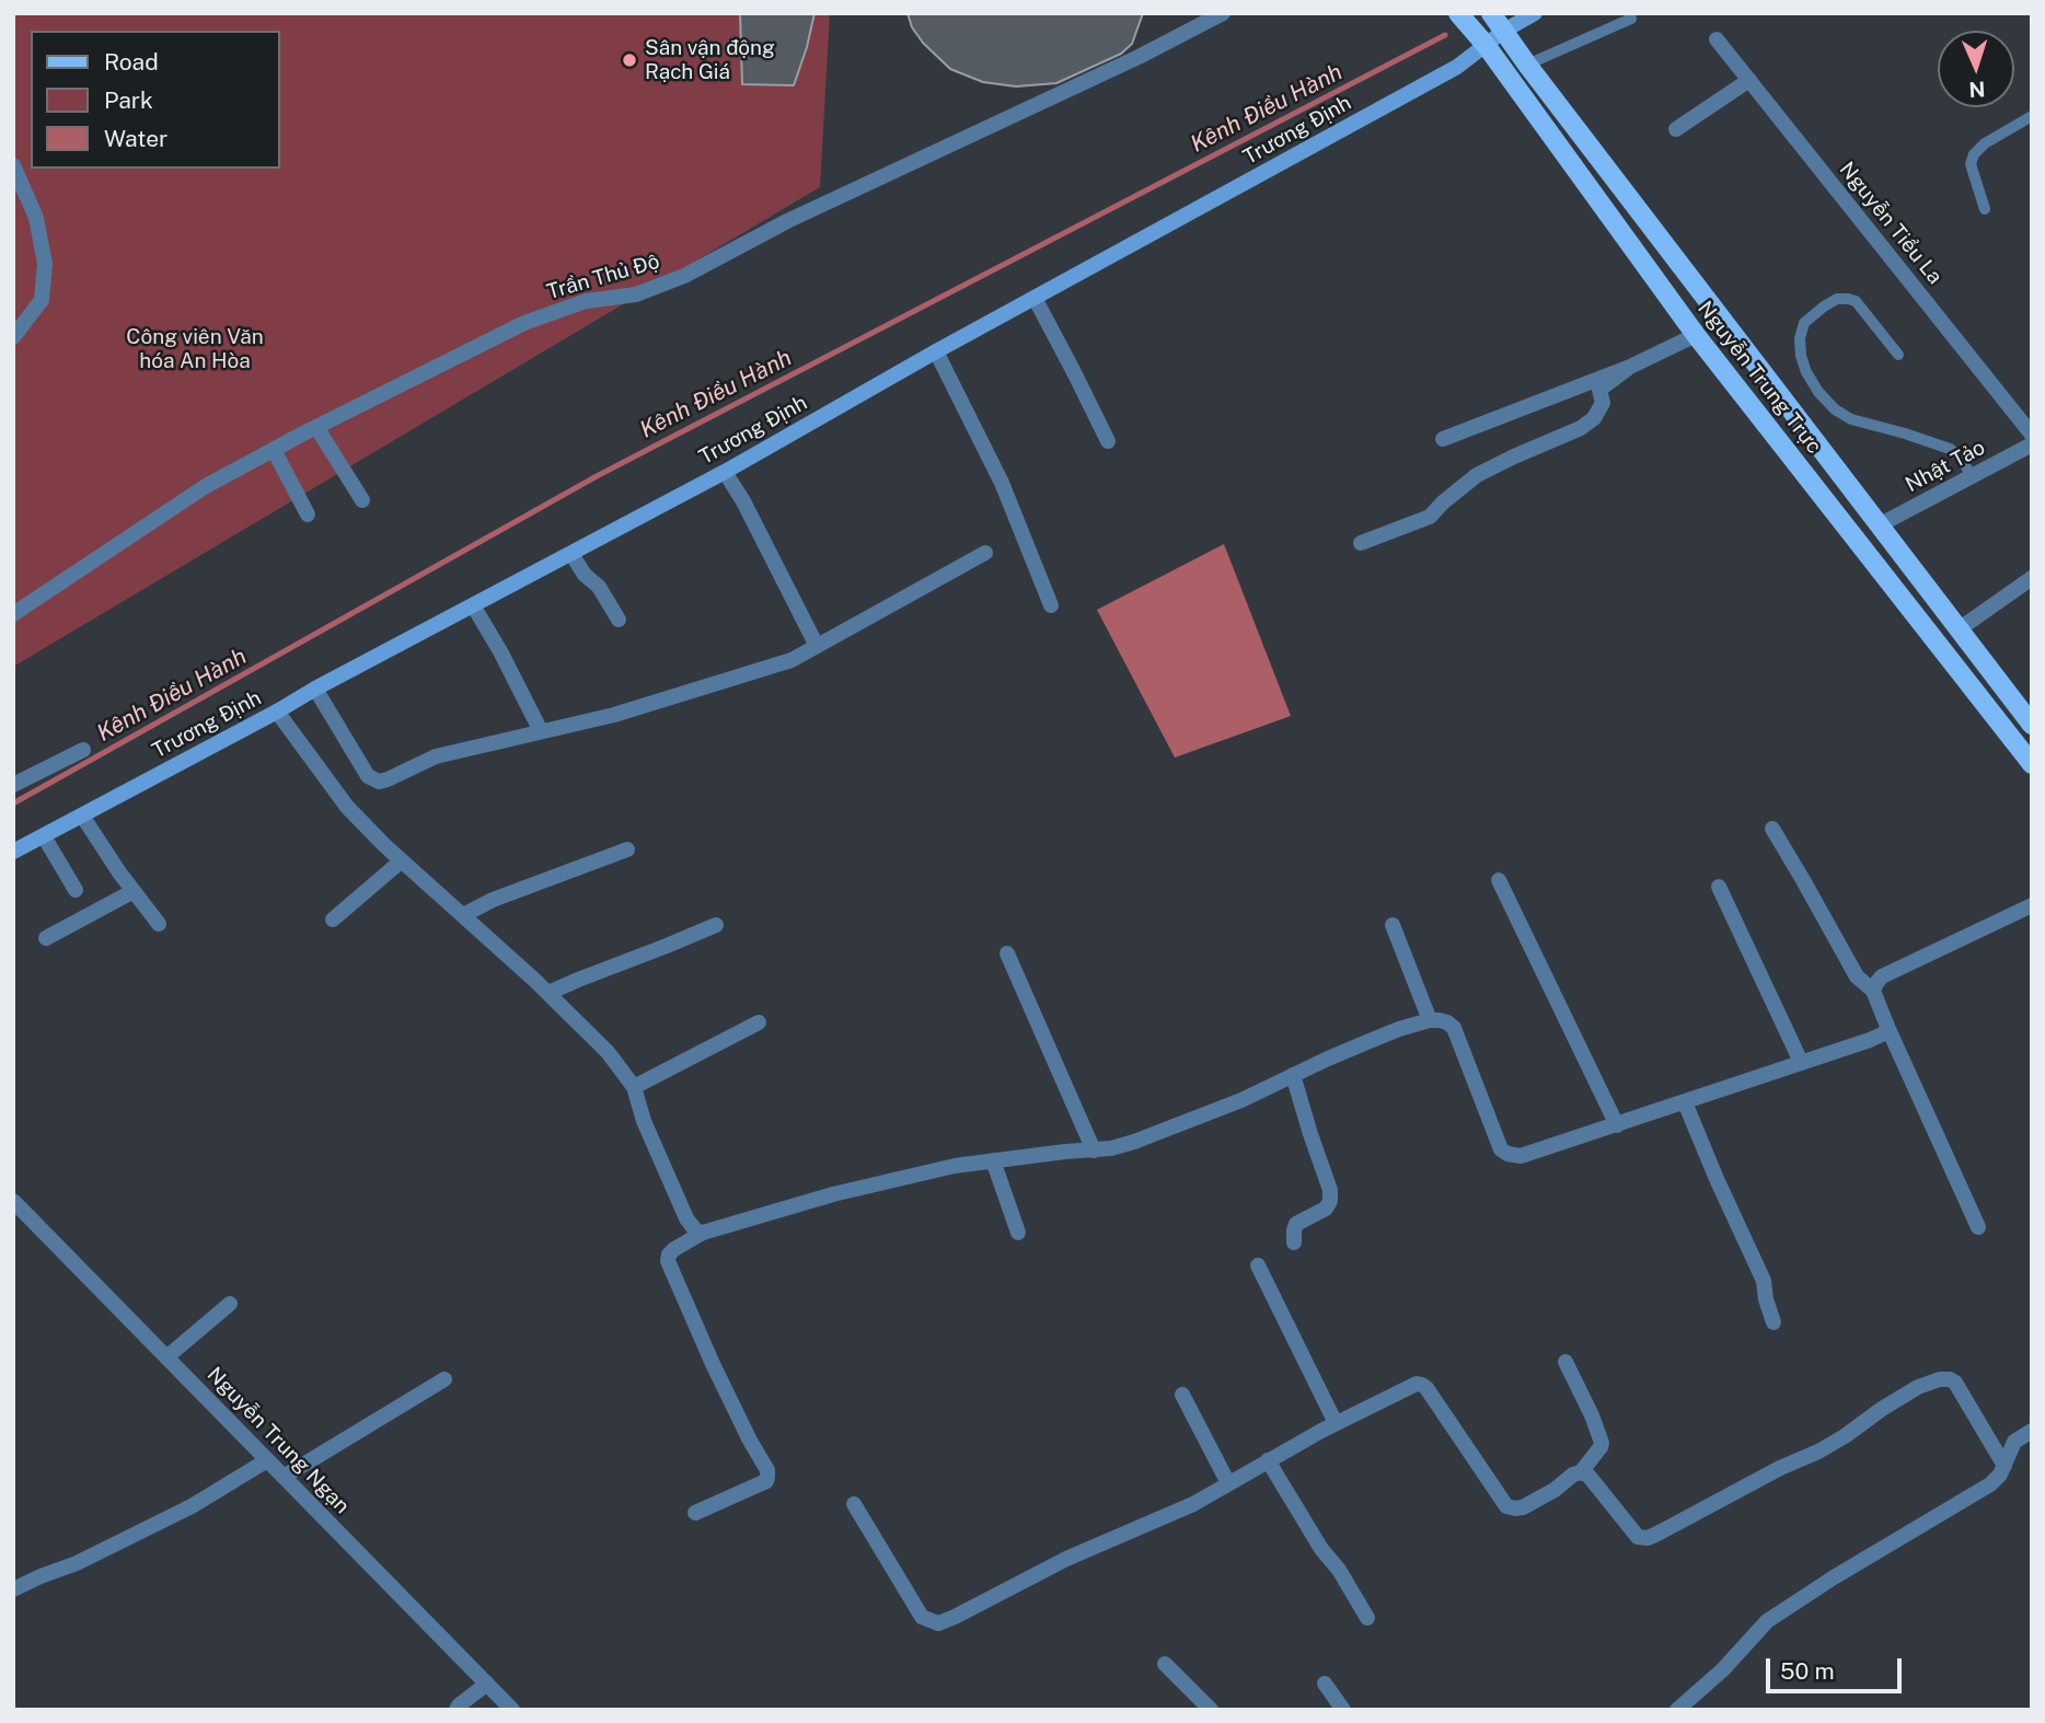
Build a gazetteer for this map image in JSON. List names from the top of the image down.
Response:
{
  "streets": {
    "main road": ["Nguyễn Trung Trực"],
    "street": [
      "Trương Định",
      "Nguyễn Tiểu La",
      "Trần Thủ Độ",
      "Nhật Tảo",
      "Nguyễn Trung Ngạn"
    ]
  },
  "crossings": [
    ["Trương Định", "Nguyễn Trung Trực"],
    ["Nguyễn Trung Trực", "Nhật Tảo"]
  ],
  "water": ["Kênh Điều Hành"],
  "parks": ["Công viên Văn hóa An Hòa"],
  "places": ["Sân vận động Rạch Giá"],
  "legend": ["Road", "Park", "Water"],
  "scale_bar": "50 m",
  "north": "bottom"
}
